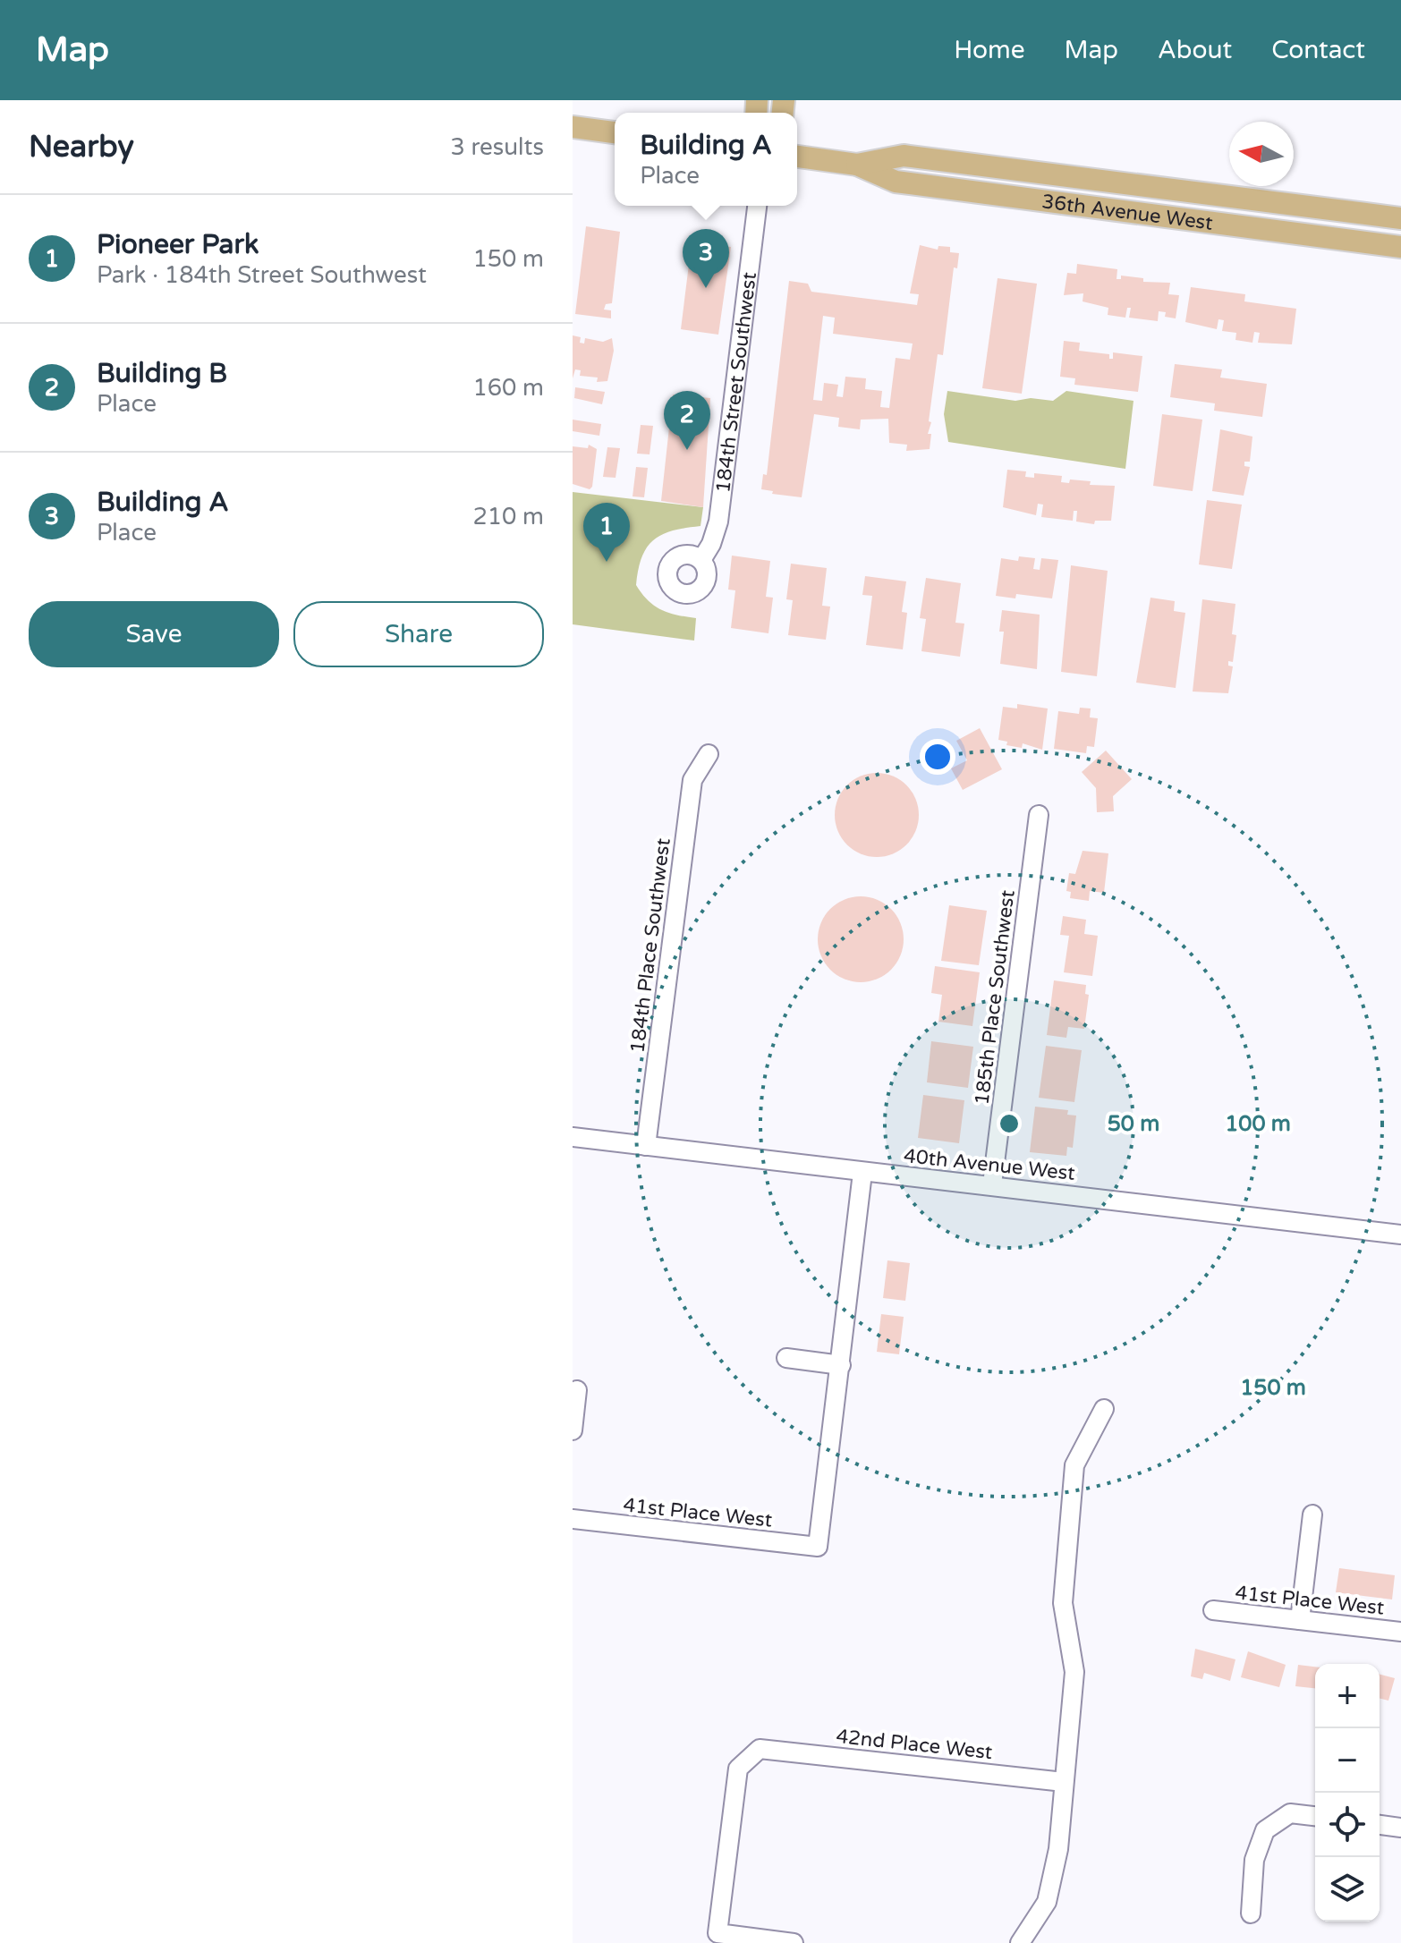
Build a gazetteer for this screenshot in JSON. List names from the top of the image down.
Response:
{
  "streets": {
    "main road": ["36th Avenue West"],
    "street": [
      "184th Street Southwest",
      "184th Place Southwest",
      "185th Place Southwest",
      "40th Avenue West",
      "41st Place West",
      "42nd Place West"
    ]
  },
  "crossings": [
    ["184th Place Southwest", "40th Avenue West"],
    ["185th Place Southwest", "40th Avenue West"]
  ],
  "north": "left",
  "page": {
    "header": "Map",
    "nav": [
      "Home",
      "Map",
      "About",
      "Contact"
    ],
    "heading": ["Nearby", "3 results"],
    "popup": ["Building A", "Place"],
    "list": [
      {
        "mark": "1",
        "name": "Pioneer Park",
        "note": "Park · 184th Street Southwest",
        "value": "150 m"
      },
      {
        "mark": "2",
        "name": "Building B",
        "note": "Place",
        "value": "160 m"
      },
      {
        "mark": "3",
        "name": "Building A",
        "note": "Place",
        "value": "210 m"
      }
    ],
    "pins": ["3", "2", "1"],
    "buttons": ["Save", "Share"],
    "map_buttons": ["+", "−"]
  },
  "rings": ["50 m", "100 m", "150 m"]
}
